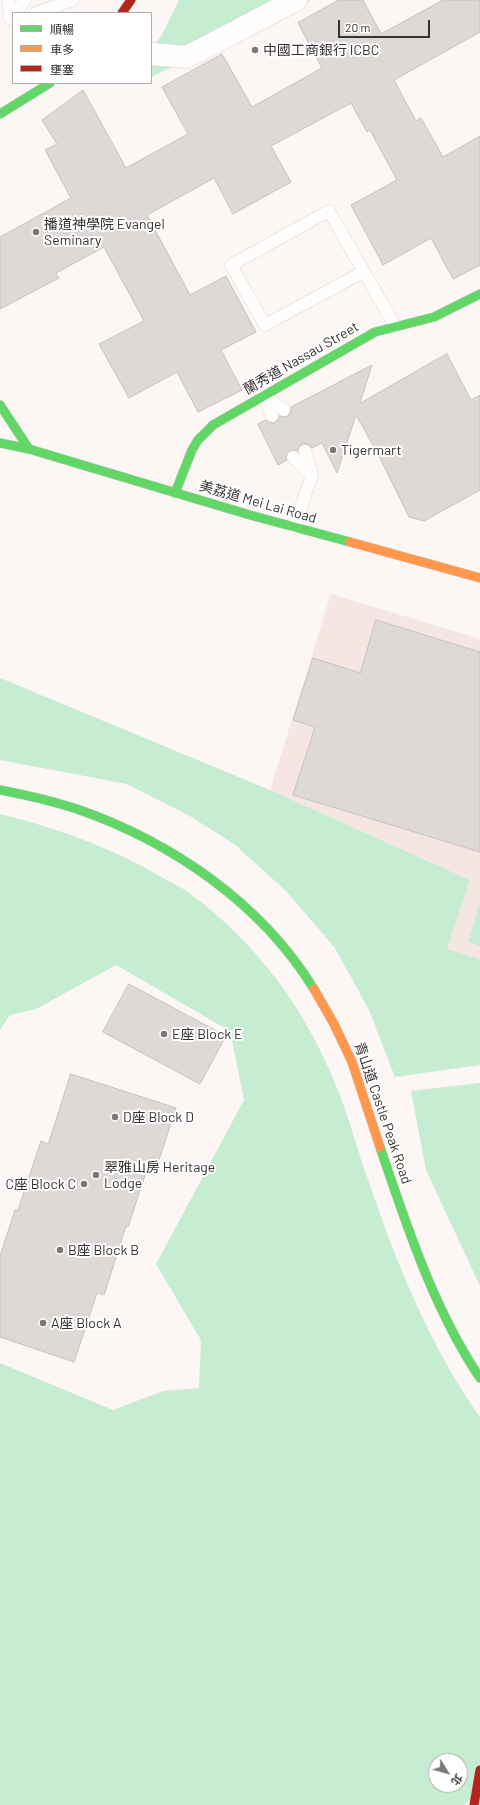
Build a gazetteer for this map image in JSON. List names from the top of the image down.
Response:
{
  "streets": {
    "main road": ["蘭秀道 Nassau Street", "美荔道 Mei Lai Road", "青山道 Castle Peak Road"]
  },
  "crossings": [
    ["蘭秀道 Nassau Street", "美荔道 Mei Lai Road"]
  ],
  "places": [
    "中國工商銀行 ICBC",
    "播道神學院 Evangel Seminary",
    "Tigermart",
    "E座 Block E",
    "D座 Block D",
    "翠雅山房 Heritage Lodge",
    "C座 Block C",
    "B座 Block B",
    "A座 Block A"
  ],
  "legend": ["順暢", "車多", "壅塞"],
  "scale_bar": "20 m",
  "north": "bottom right"
}
